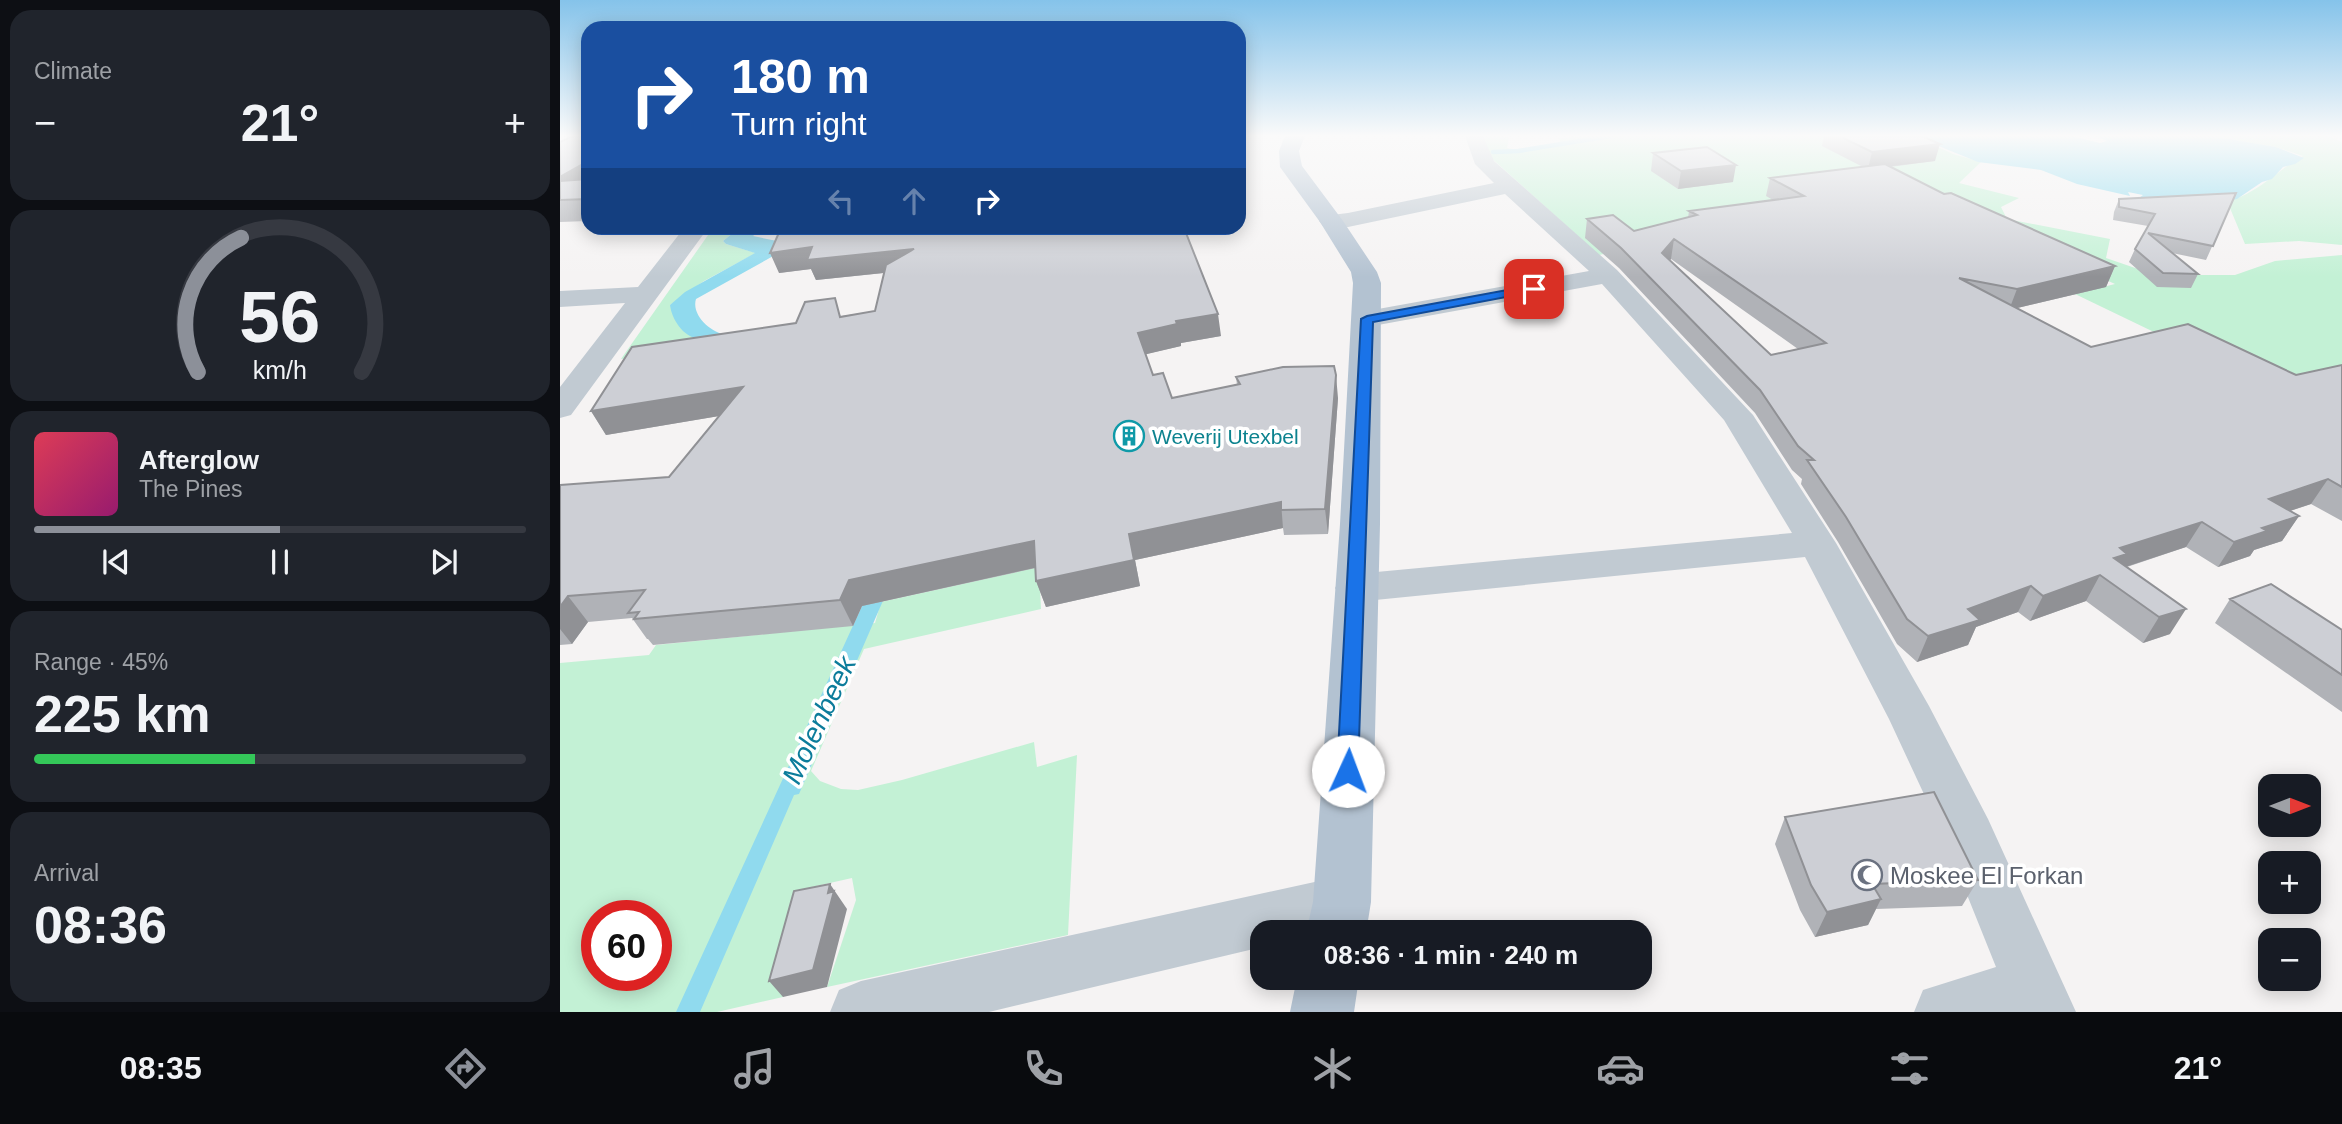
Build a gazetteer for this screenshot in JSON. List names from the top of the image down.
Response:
{
  "water": ["Molenbeek"],
  "places": {
    "building": ["Weverij Utexbel"],
    "mosque": ["Moskee El Forkan"]
  },
  "north": "right",
  "page": {
    "tile": [
      "Climate",
      ["Range · 45%", "225 km"],
      ["Arrival", "08:36"]
    ],
    "turn": ["180 m", "Turn right"],
    "heat": ["−", "21°", "+"],
    "song": ["Afterglow", "The Pines"],
    "map_buttons": ["+", "−"],
    "limit": "60",
    "trip": "08:36 · 1 min · 240 m",
    "tabs": ["08:35", "21°"],
    "gauge": ["56", "km/h"]
  }
}
